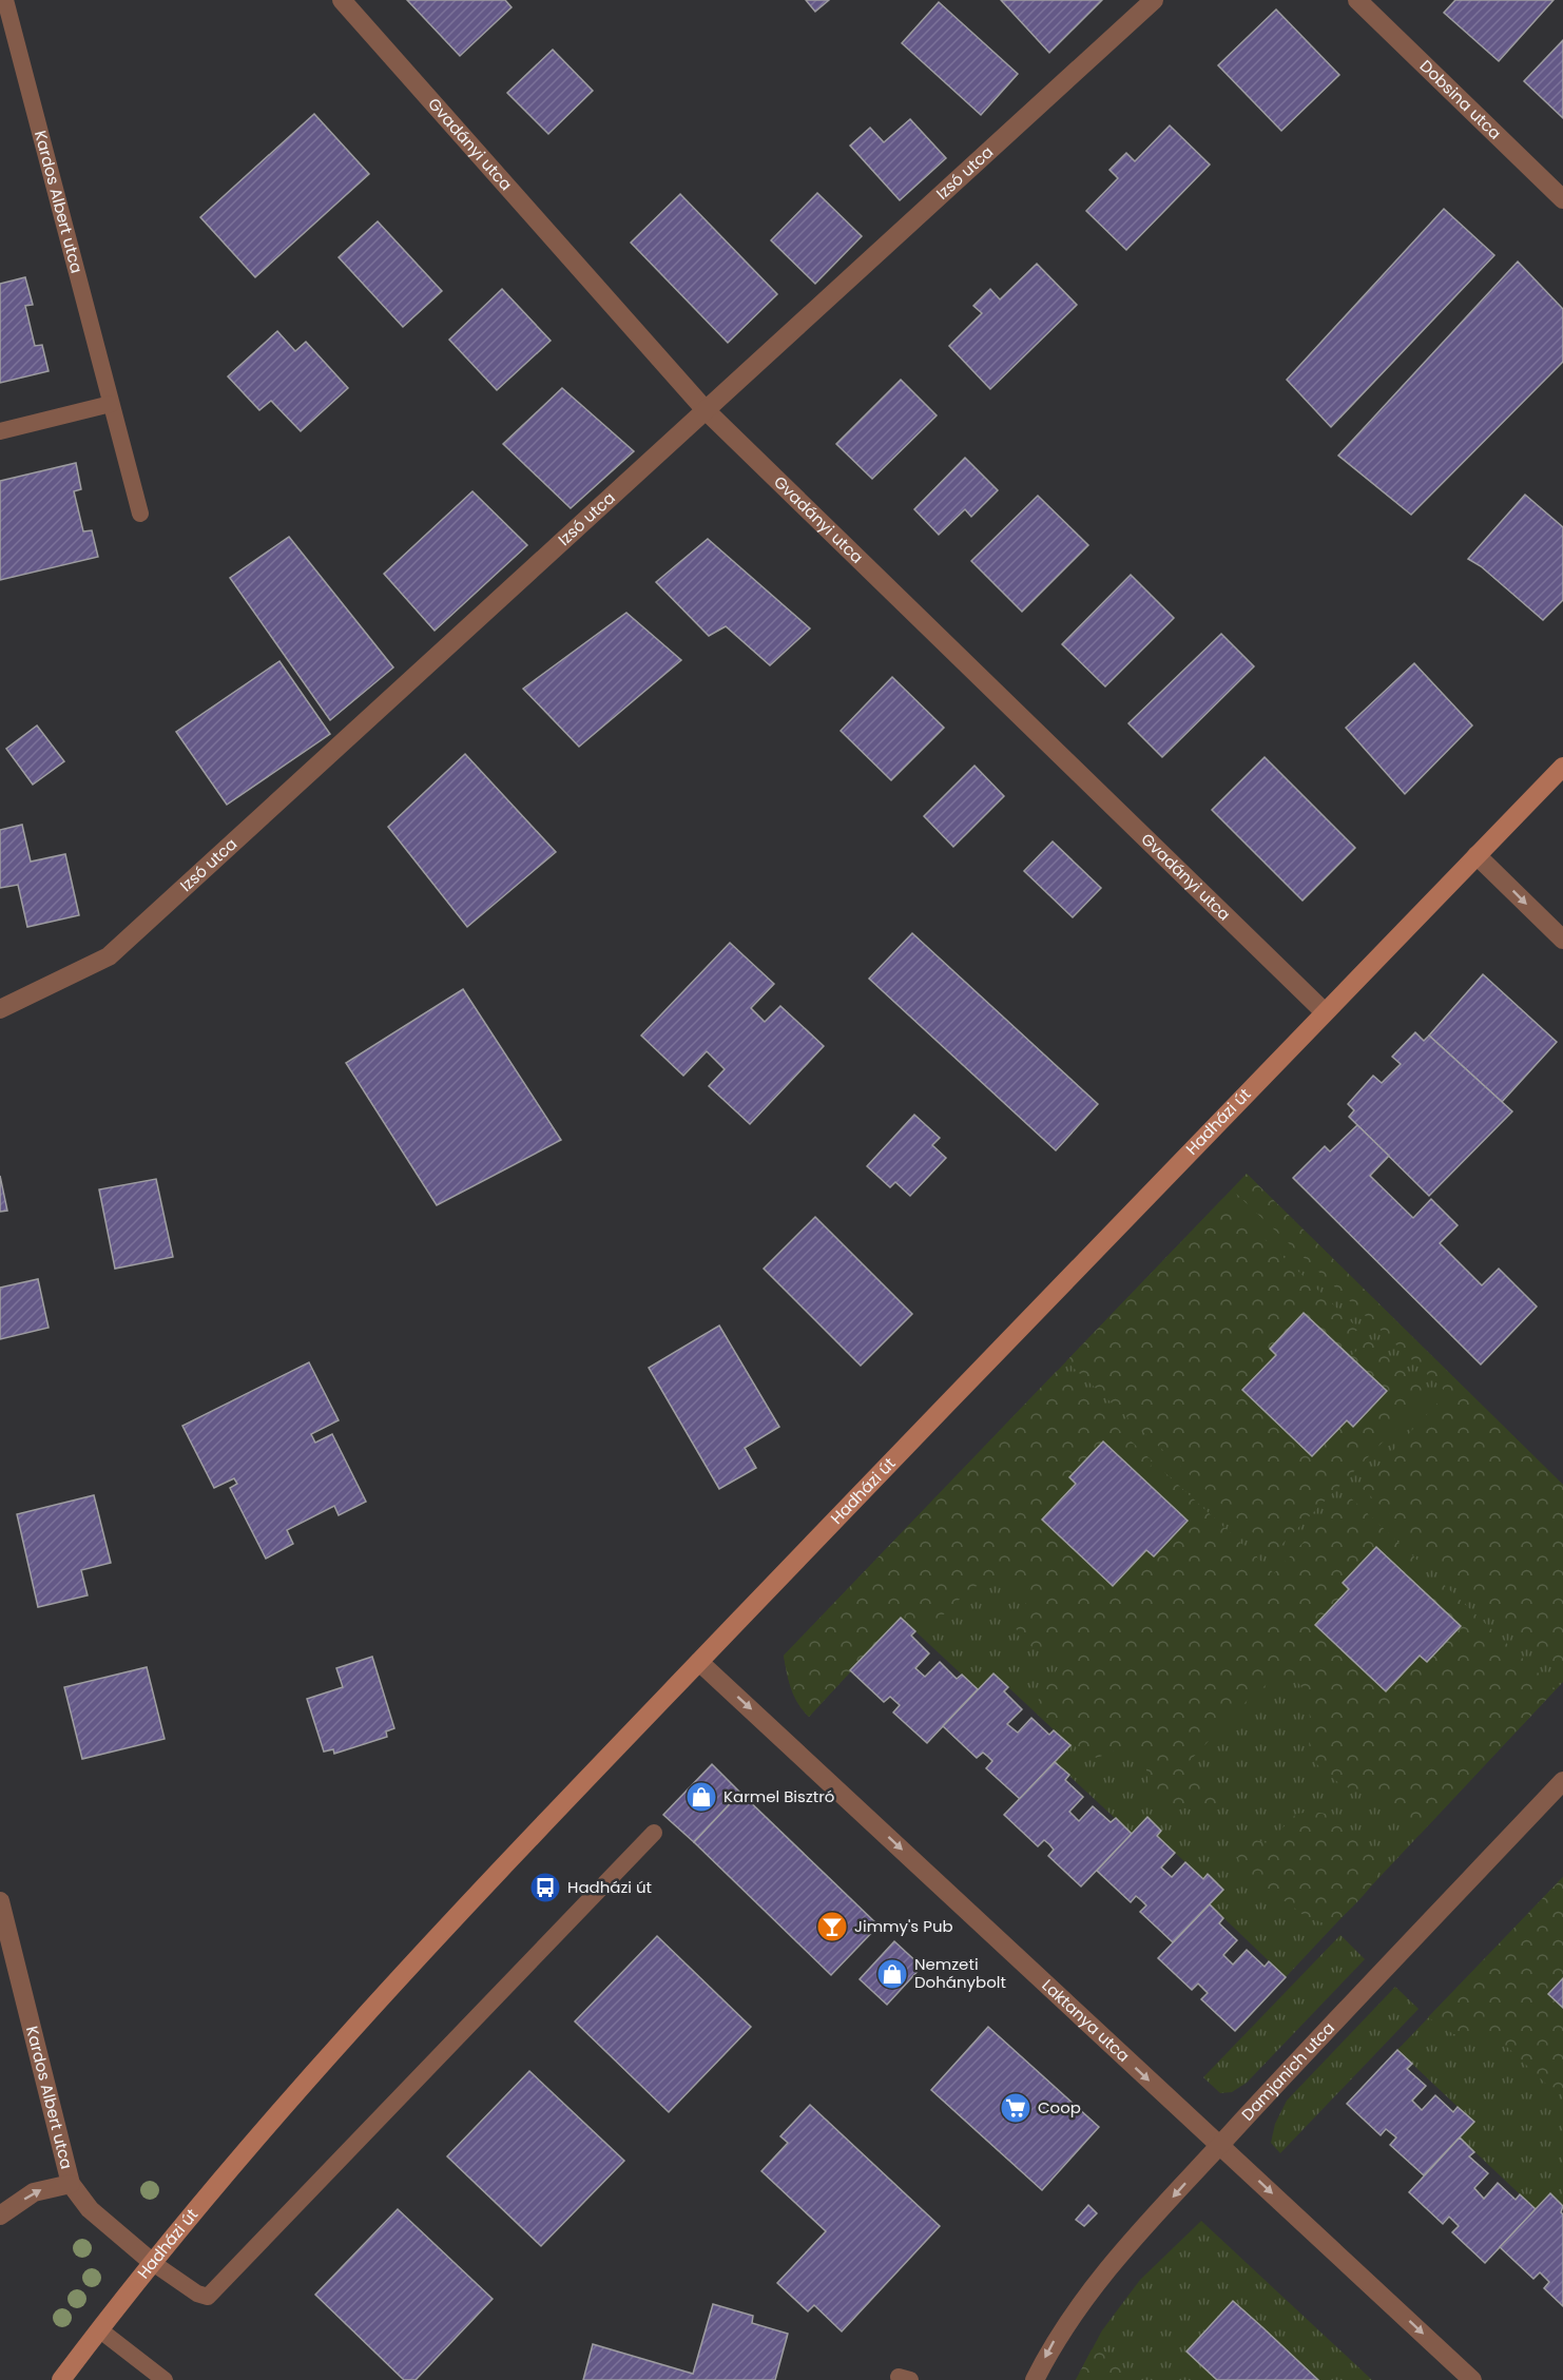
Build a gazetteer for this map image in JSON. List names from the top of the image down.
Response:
{
  "streets": {
    "street": [
      "Dobsina utca",
      "Gvadányi utca",
      "Izsó utca",
      "Kardos Albert utca",
      "Hadházi út",
      "Laktanya utca",
      "Damjanich utca"
    ]
  },
  "crossings": [
    ["Gvadányi utca", "Izsó utca"],
    ["Gvadányi utca", "Hadházi út"],
    ["Kardos Albert utca", "Hadházi út"],
    ["Hadházi út", "Laktanya utca"],
    ["Laktanya utca", "Damjanich utca"]
  ],
  "one_way": ["Laktanya utca", "Damjanich utca"],
  "places": {
    "shop": ["Karmel Bisztró", "Nemzeti Dohánybolt"],
    "bus stop": ["Hadházi út"],
    "bar": ["Jimmy's Pub"],
    "supermarket": ["Coop"]
  }
}
